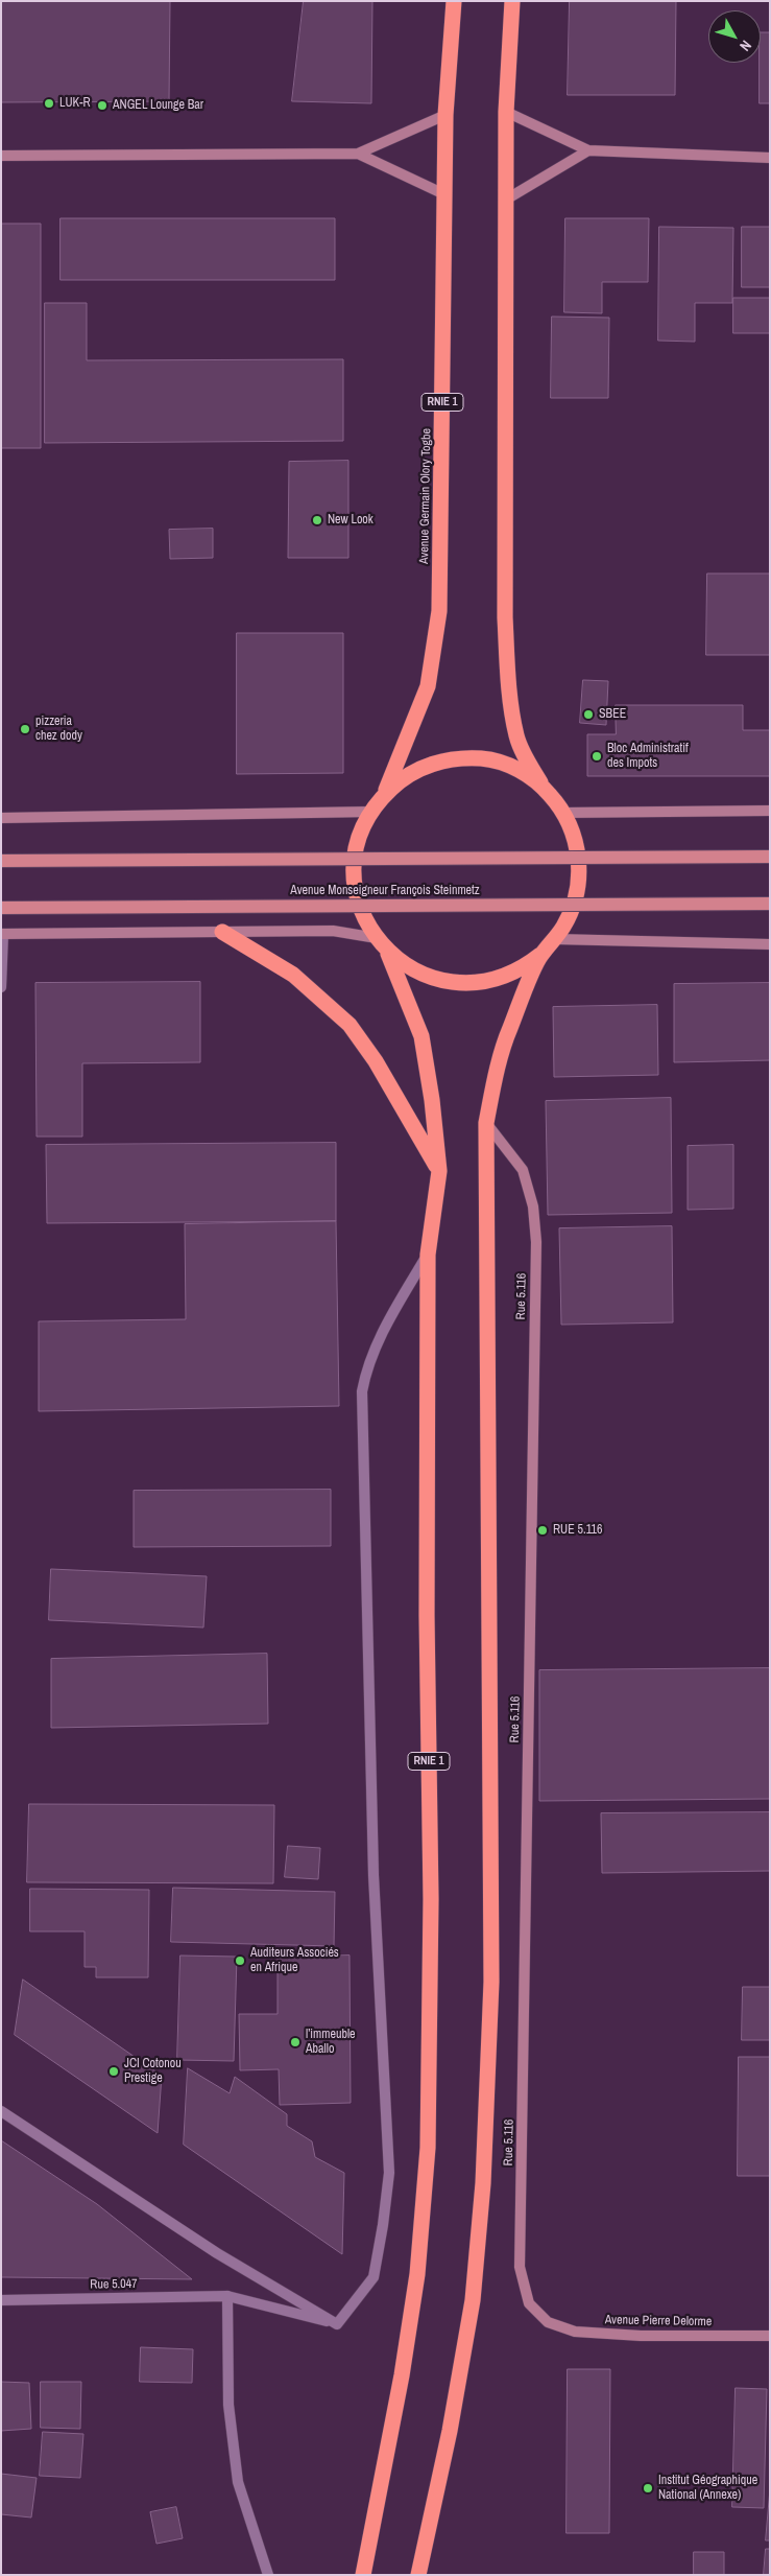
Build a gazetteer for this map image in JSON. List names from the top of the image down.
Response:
{
  "streets": {
    "highway": ["RNIE 1", "Avenue Germain Olory Togbe"],
    "main road": ["Avenue Monseigneur François Steinmetz", "Rue 5.116", "Avenue Pierre Delorme"],
    "street": ["Rue 5.047"]
  },
  "crossings": [
    ["RNIE 1", "Avenue Germain Olory Togbe"],
    ["RNIE 1", "Rue 5.116"],
    ["Rue 5.116", "Avenue Pierre Delorme"]
  ],
  "places": [
    "LUK-R",
    "ANGEL Lounge Bar",
    "New Look",
    "SBEE",
    "pizzeria chez dody",
    "Bloc Administratif des Impots",
    "RUE 5.116",
    "Auditeurs Associés en Afrique",
    "l’immeuble Aballo",
    "JCI Cotonou Prestige",
    "Institut Géographique National (Annexe)"
  ],
  "north": "bottom right"
}
